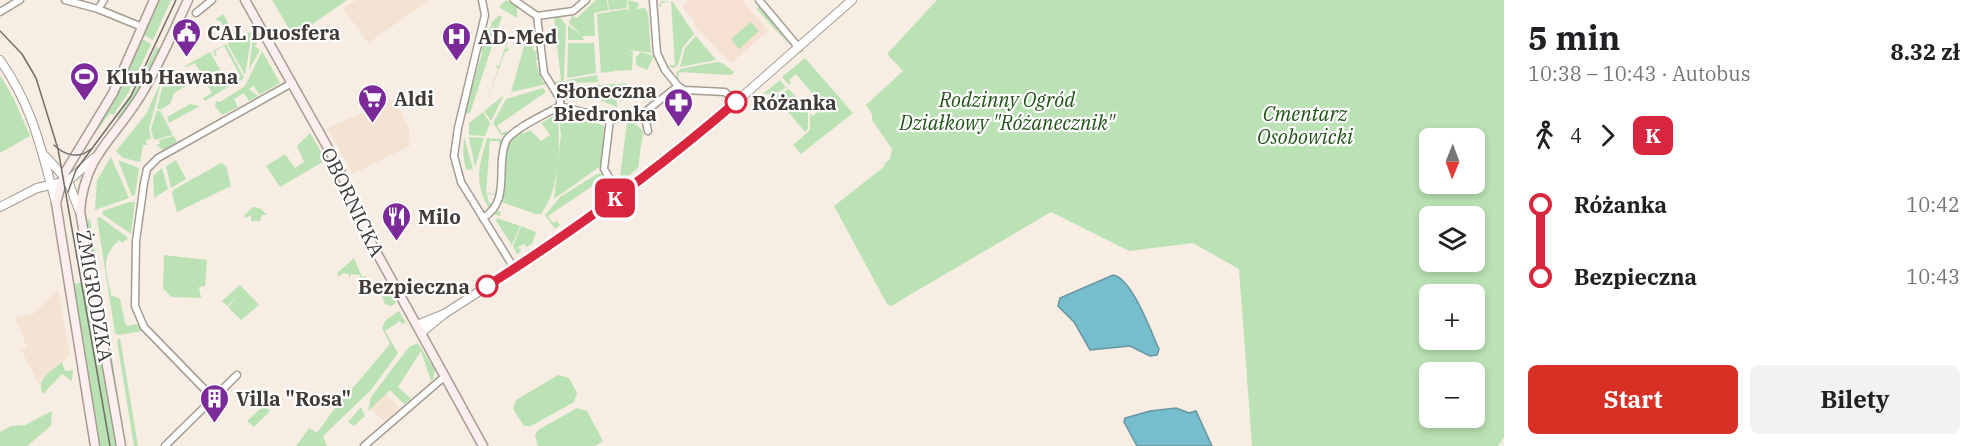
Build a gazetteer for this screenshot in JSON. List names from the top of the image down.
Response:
{
  "streets": {
    "main road": ["OBORNICKA", "ŻMIGRODZKA"]
  },
  "parks": ["Rodzinny Ogród Działkowy \"Różanecznik\"", "Cmentarz Osobowicki"],
  "places": {
    "public building": ["CAL Duosfera"],
    "hospital": ["AD-Med"],
    "sports": ["Klub Hawana"],
    "other": ["Różanka", "Bezpieczna"],
    "supermarket": ["Aldi"],
    "pharmacy": ["Słoneczna Biedronka"],
    "restaurant": ["Milo"],
    "building": ["Villa \"Rosa\""]
  },
  "lines": ["bus line K"],
  "north": "bottom",
  "page": {
    "on_map": "K",
    "heading": ["5 min", "10:38 – 10:43 · Autobus", "8.32 zł"],
    "legs": ["4", "K"],
    "map_buttons": ["+", "−"],
    "list": [
      {
        "name": "Różanka",
        "value": "10:42"
      },
      {
        "name": "Bezpieczna",
        "value": "10:43"
      }
    ],
    "buttons": ["Start", "Bilety"]
  }
}
